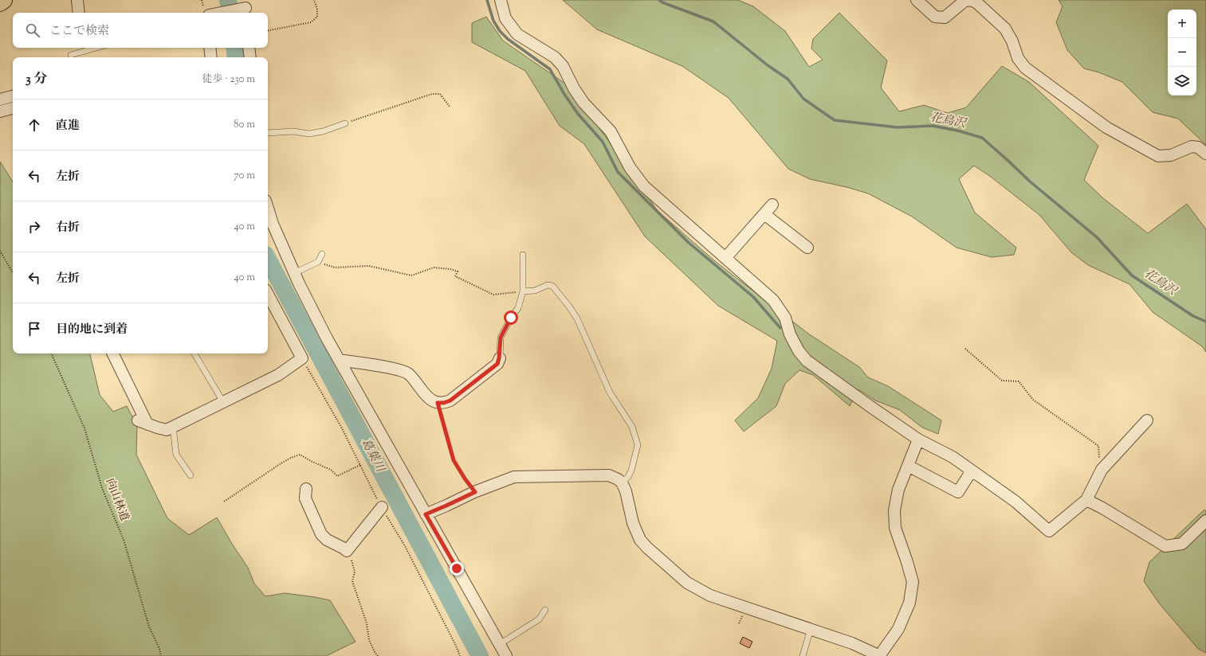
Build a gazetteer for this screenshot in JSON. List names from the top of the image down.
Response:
{
  "streets": {
    "path": ["向山林道"]
  },
  "water": ["花鳥沢", "葛葉川"],
  "page": {
    "map_buttons": ["+", "−"],
    "search": "ここで検索",
    "heading": ["3 分", "徒歩 · 230 m"],
    "list": [
      ["直進", "80 m"],
      ["左折", "70 m"],
      ["右折", "40 m"],
      ["左折", "40 m"],
      "目的地に到着"
    ]
  }
}
